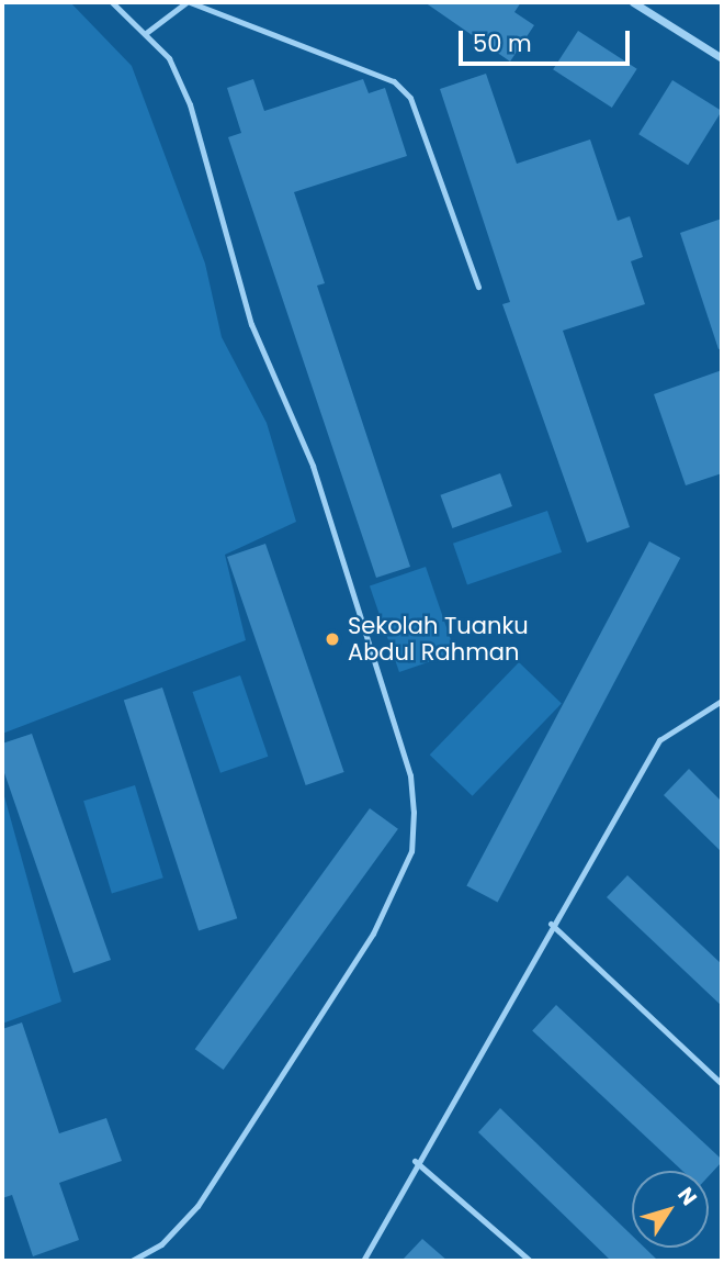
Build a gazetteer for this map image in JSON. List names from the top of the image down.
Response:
{
  "places": ["Sekolah Tuanku Abdul Rahman"],
  "scale_bar": "50 m",
  "north": "top right"
}
